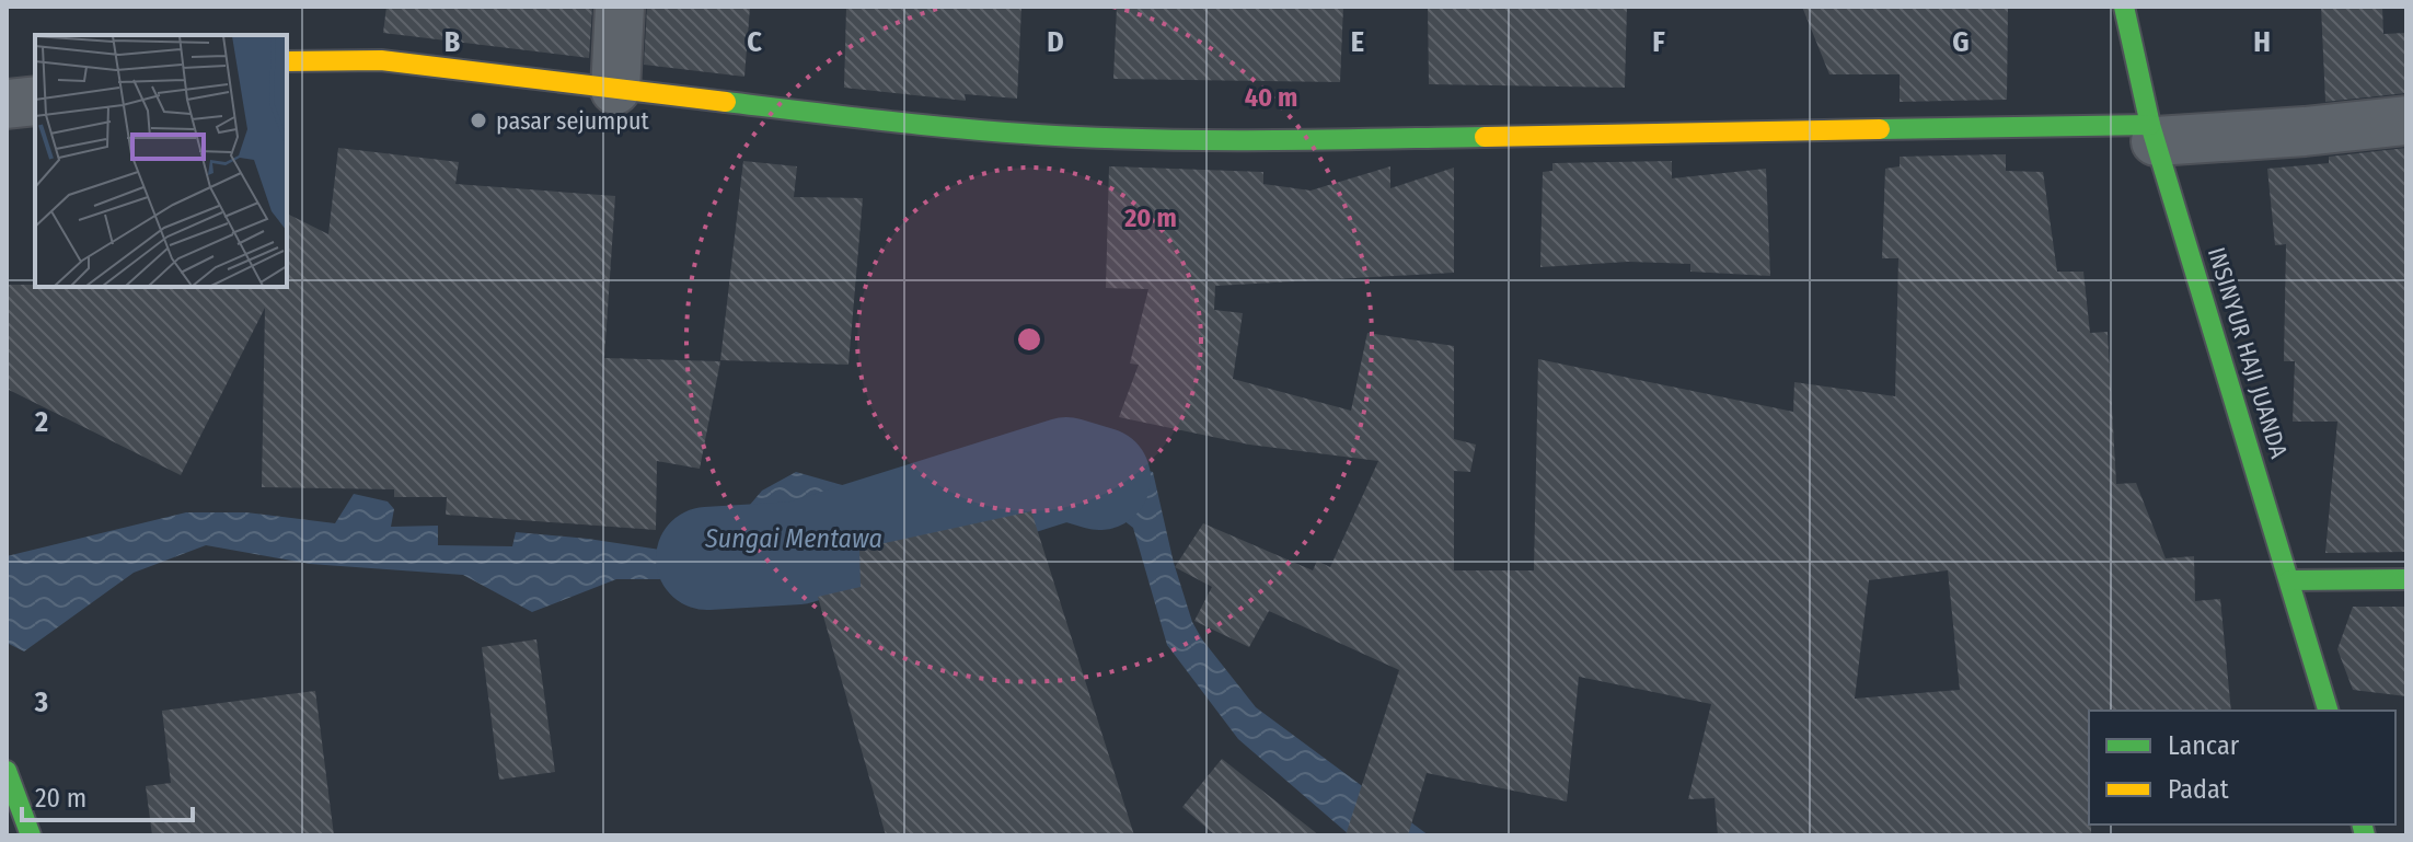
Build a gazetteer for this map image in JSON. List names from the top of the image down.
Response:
{
  "streets": {
    "street": ["INSINYUR HAJI JUANDA"]
  },
  "water": ["Sungai Mentawa"],
  "places": ["pasar sejumput"],
  "legend": ["Lancar", "Padat"],
  "scale_bar": "20 m",
  "grid": {
    "columns": [
      "B",
      "C",
      "D",
      "E",
      "F",
      "G",
      "H"
    ],
    "rows": ["2", "3"]
  },
  "rings": ["40 m", "20 m"]
}
